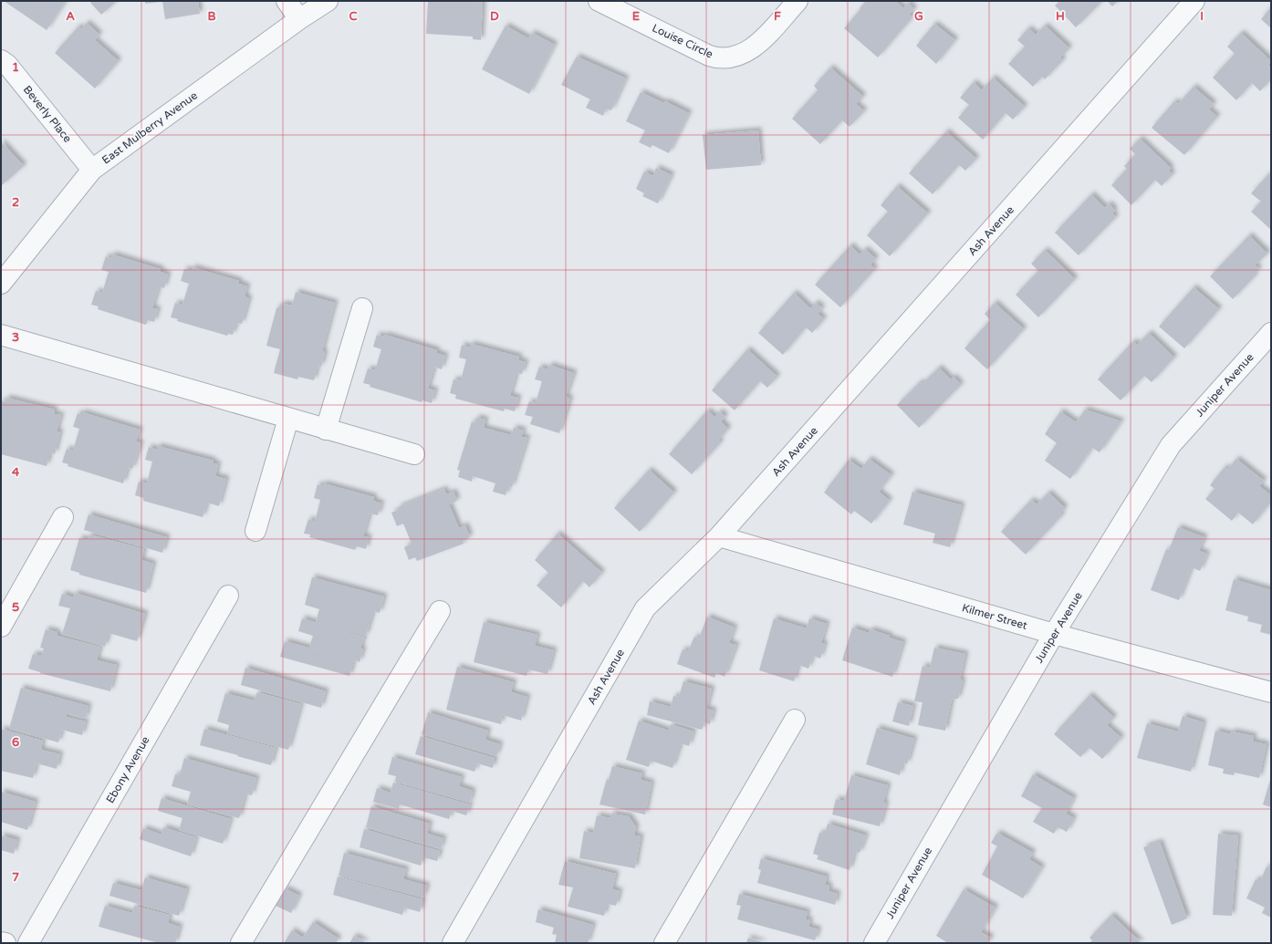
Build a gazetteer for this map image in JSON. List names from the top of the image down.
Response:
{
  "streets": {
    "street": [
      "Louise Circle",
      "Beverly Place",
      "East Mulberry Avenue",
      "Ash Avenue",
      "Juniper Avenue",
      "Kilmer Street",
      "Ebony Avenue"
    ]
  },
  "crossings": [
    ["Beverly Place", "East Mulberry Avenue"],
    ["Ash Avenue", "Kilmer Street"],
    ["Juniper Avenue", "Kilmer Street"]
  ],
  "grid": {
    "columns": [
      "A",
      "B",
      "C",
      "D",
      "E",
      "F",
      "G",
      "H",
      "I"
    ],
    "rows": [
      "1",
      "2",
      "3",
      "4",
      "5",
      "6",
      "7"
    ]
  }
}
